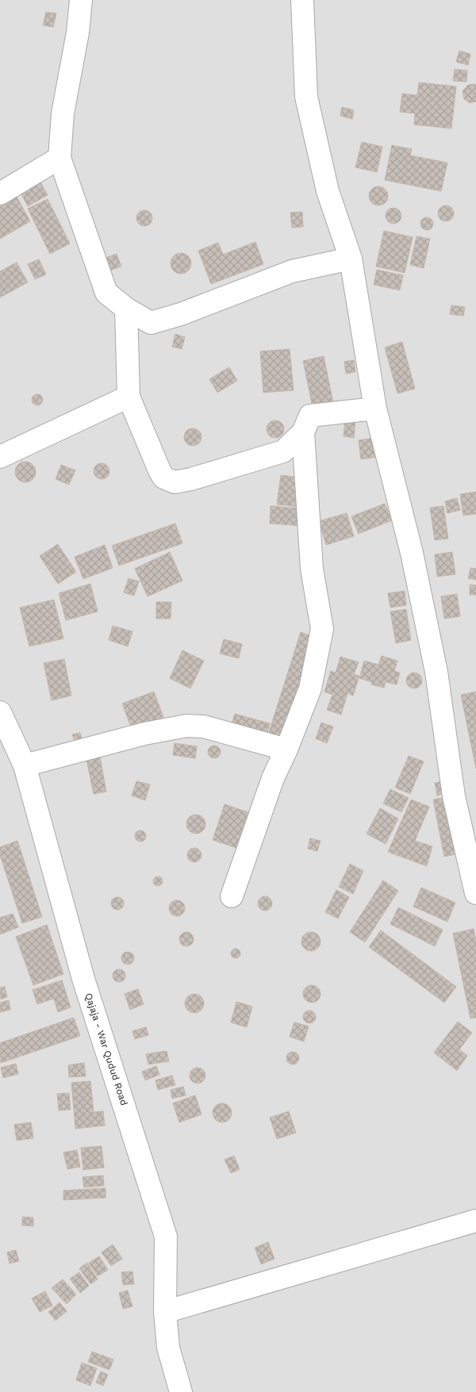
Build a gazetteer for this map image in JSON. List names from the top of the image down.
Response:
{
  "streets": {
    "street": ["Qajaja - War Qudud Road"]
  }
}
